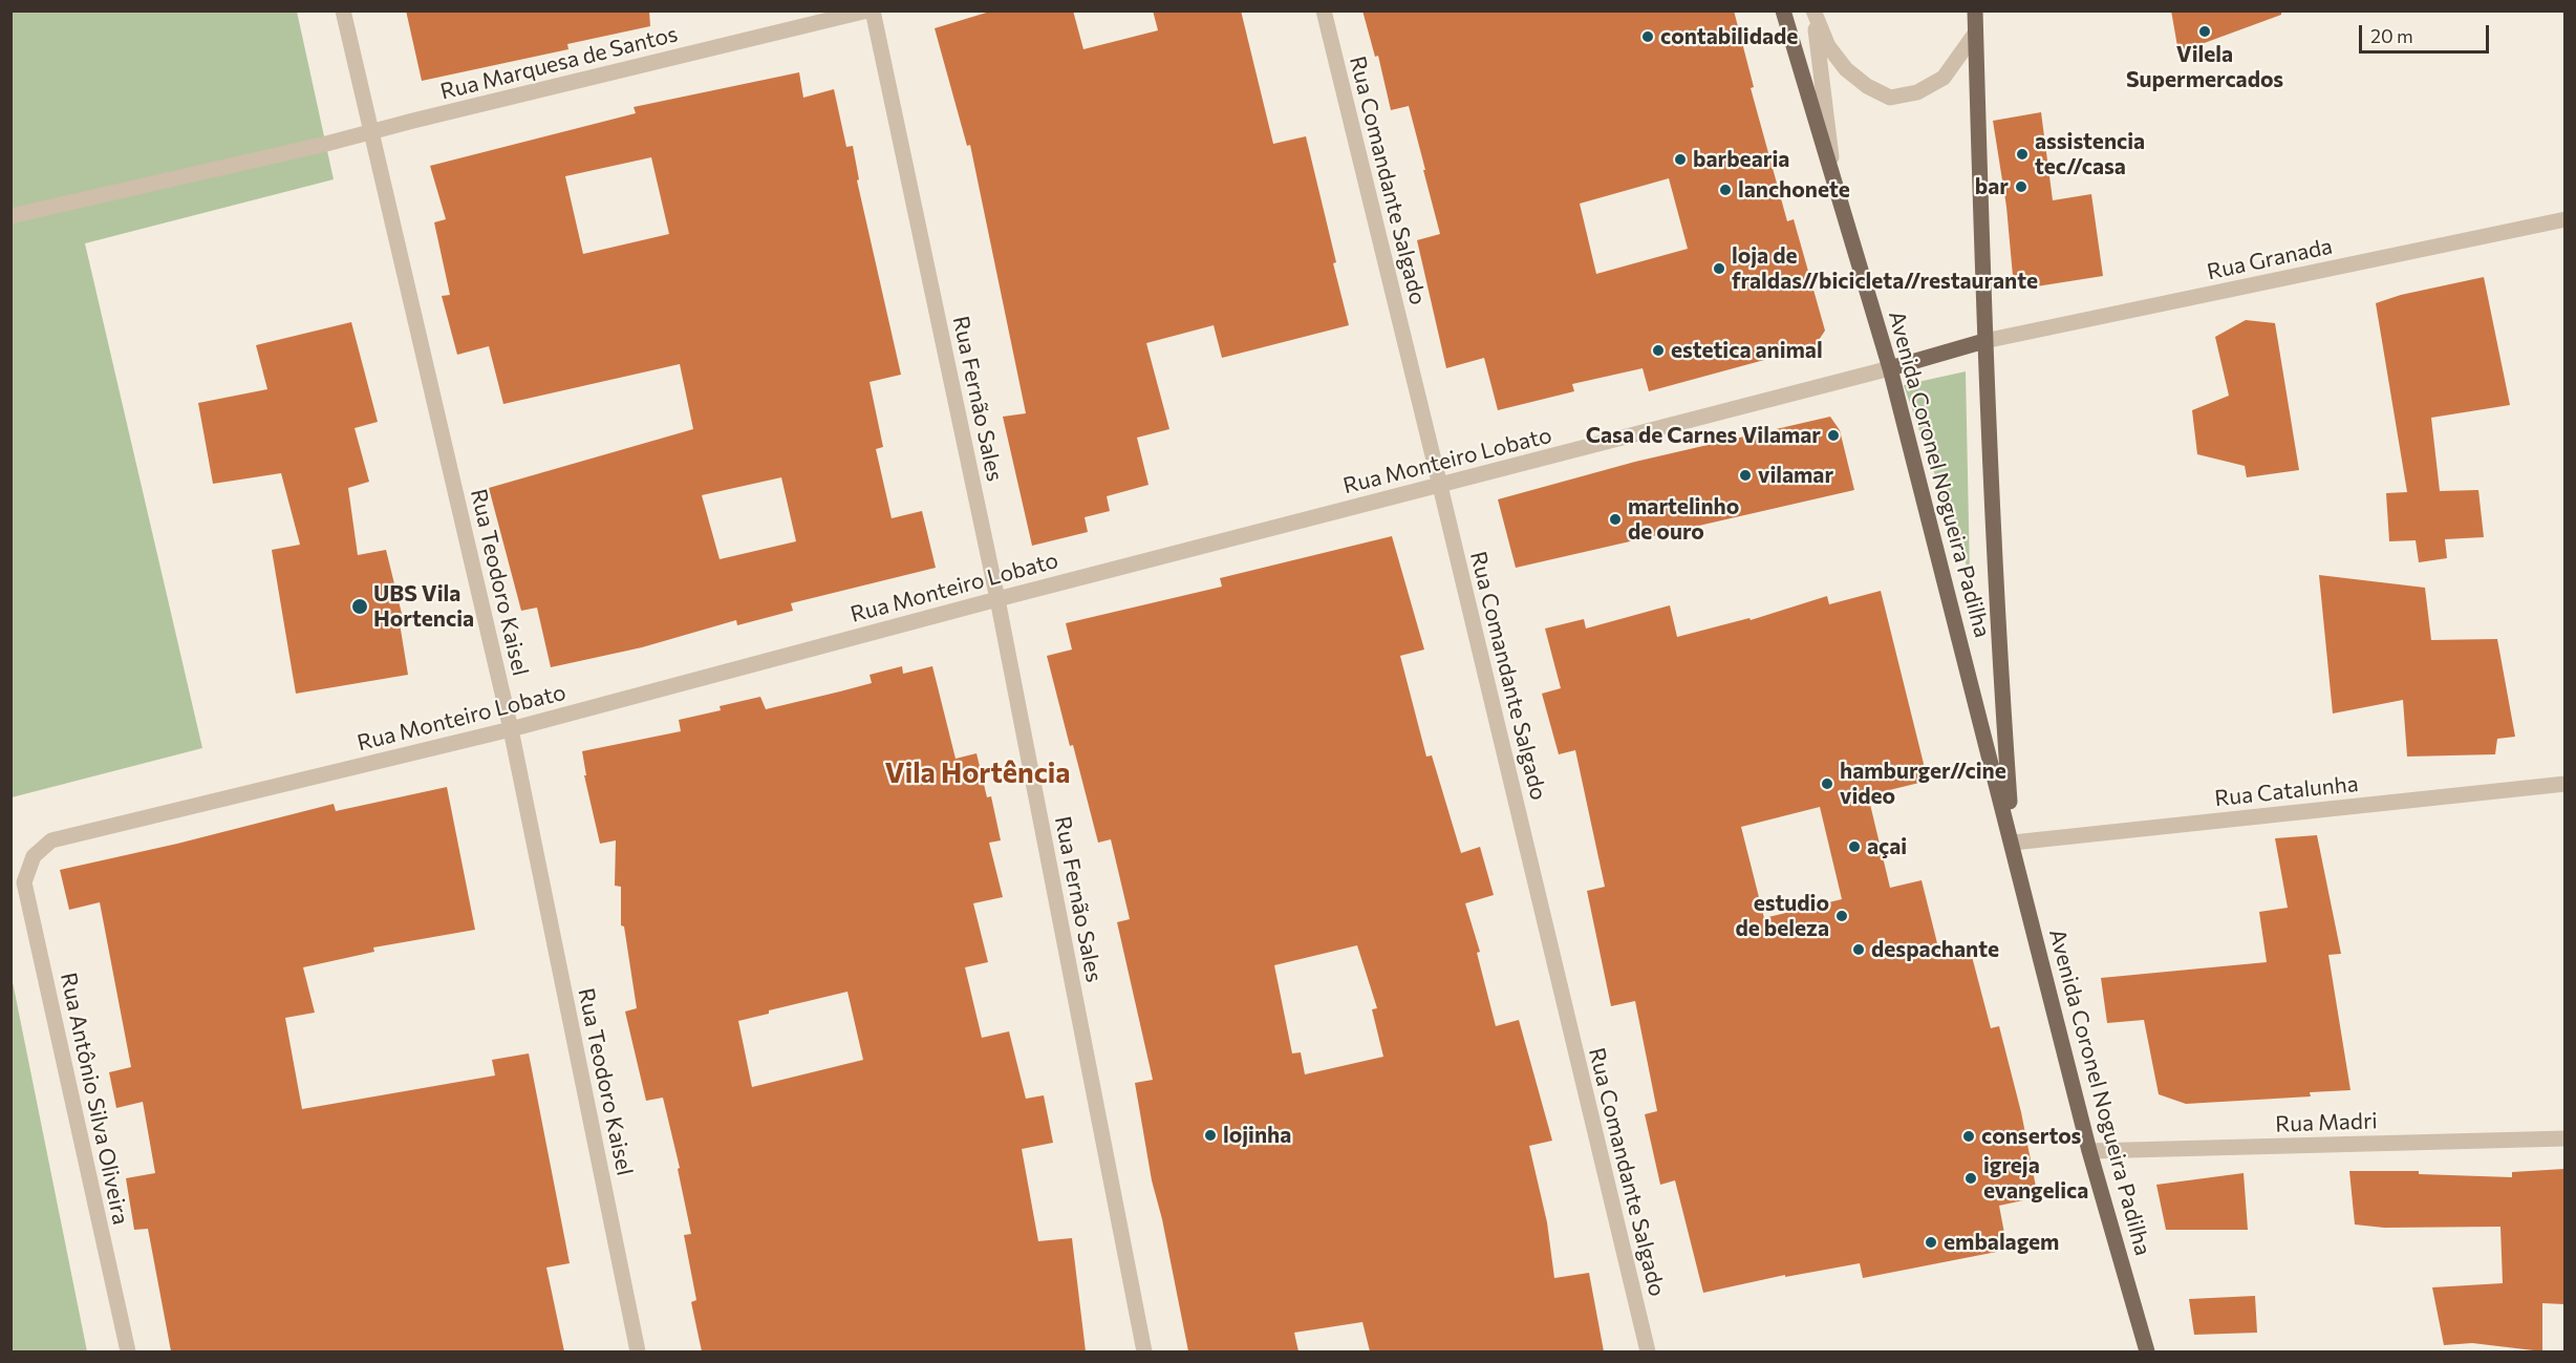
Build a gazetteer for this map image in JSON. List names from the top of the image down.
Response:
{
  "streets": {
    "main road": ["Avenida Coronel Nogueira Padilha"],
    "street": [
      "Rua Marquesa de Santos",
      "Rua Comandante Salgado",
      "Rua Granada",
      "Rua Fernão Sales",
      "Rua Monteiro Lobato",
      "Rua Teodoro Kaisel",
      "Rua Catalunha",
      "Rua Antônio Silva Oliveira",
      "Rua Madri"
    ]
  },
  "crossings": [
    ["Rua Marquesa de Santos", "Rua Teodoro Kaisel"],
    ["Rua Comandante Salgado", "Rua Monteiro Lobato"],
    ["Rua Granada", "Avenida Coronel Nogueira Padilha"],
    ["Rua Fernão Sales", "Rua Monteiro Lobato"],
    ["Rua Monteiro Lobato", "Avenida Coronel Nogueira Padilha"],
    ["Rua Monteiro Lobato", "Rua Teodoro Kaisel"],
    ["Rua Monteiro Lobato", "Rua Antônio Silva Oliveira"],
    ["Avenida Coronel Nogueira Padilha", "Rua Catalunha"],
    ["Avenida Coronel Nogueira Padilha", "Rua Madri"]
  ],
  "districts": ["Vila Hortência"],
  "places": [
    "Vilela Supermercados",
    "contabilidade",
    "assistencia tec//casa",
    "barbearia",
    "bar",
    "lanchonete",
    "loja de fraldas//bicicleta//restaurante",
    "estetica animal",
    "Casa de Carnes Vilamar",
    "vilamar",
    "martelinho de ouro",
    "UBS Vila Hortencia",
    "hamburger//cine video",
    "açai",
    "estudio de beleza",
    "despachante",
    "lojinha",
    "consertos",
    "igreja evangelica",
    "embalagem"
  ],
  "scale_bar": "20 m"
}
